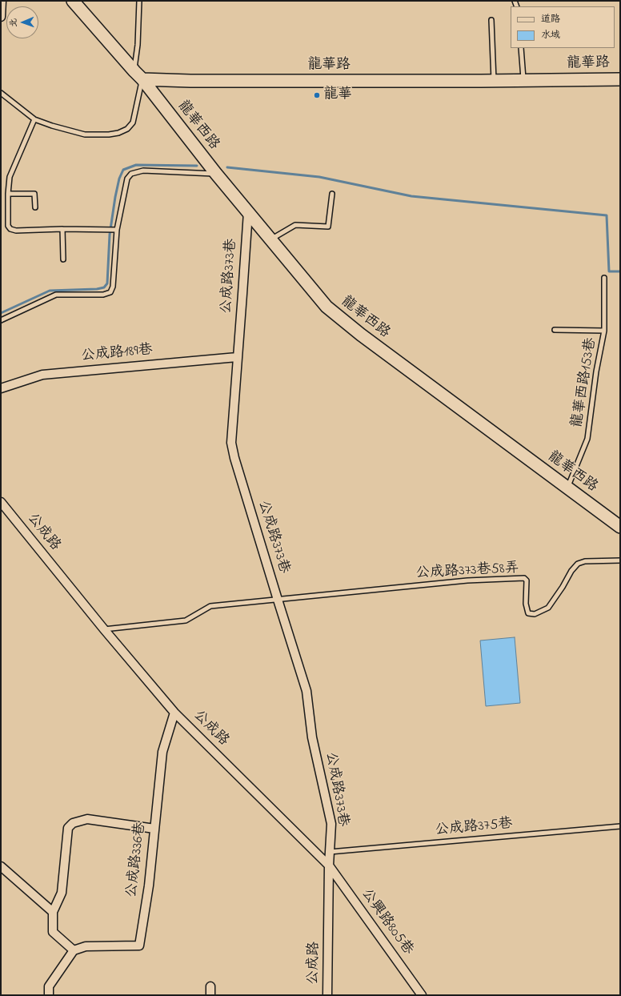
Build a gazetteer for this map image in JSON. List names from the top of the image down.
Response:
{
  "streets": {
    "street": [
      "龍華路",
      "龍華西路",
      "公成路373巷",
      "公成路189巷",
      "公成路",
      "公成路336巷",
      "公興路805巷"
    ],
    "lane": ["龍華西路153巷", "公成路373巷58弄", "公成路375巷"]
  },
  "crossings": [
    ["龍華路", "龍華西路"],
    ["龍華西路", "公成路373巷"],
    ["龍華西路", "龍華西路153巷"],
    ["公成路373巷", "公成路189巷"],
    ["公成路373巷", "公成路"],
    ["公成路373巷", "公成路373巷58弄"],
    ["公成路373巷", "公成路375巷"],
    ["公成路373巷", "公興路805巷"],
    ["公成路", "公成路336巷"],
    ["公成路", "公興路805巷"]
  ],
  "places": ["龍華"],
  "legend": ["道路", "水域"],
  "north": "left"
}
